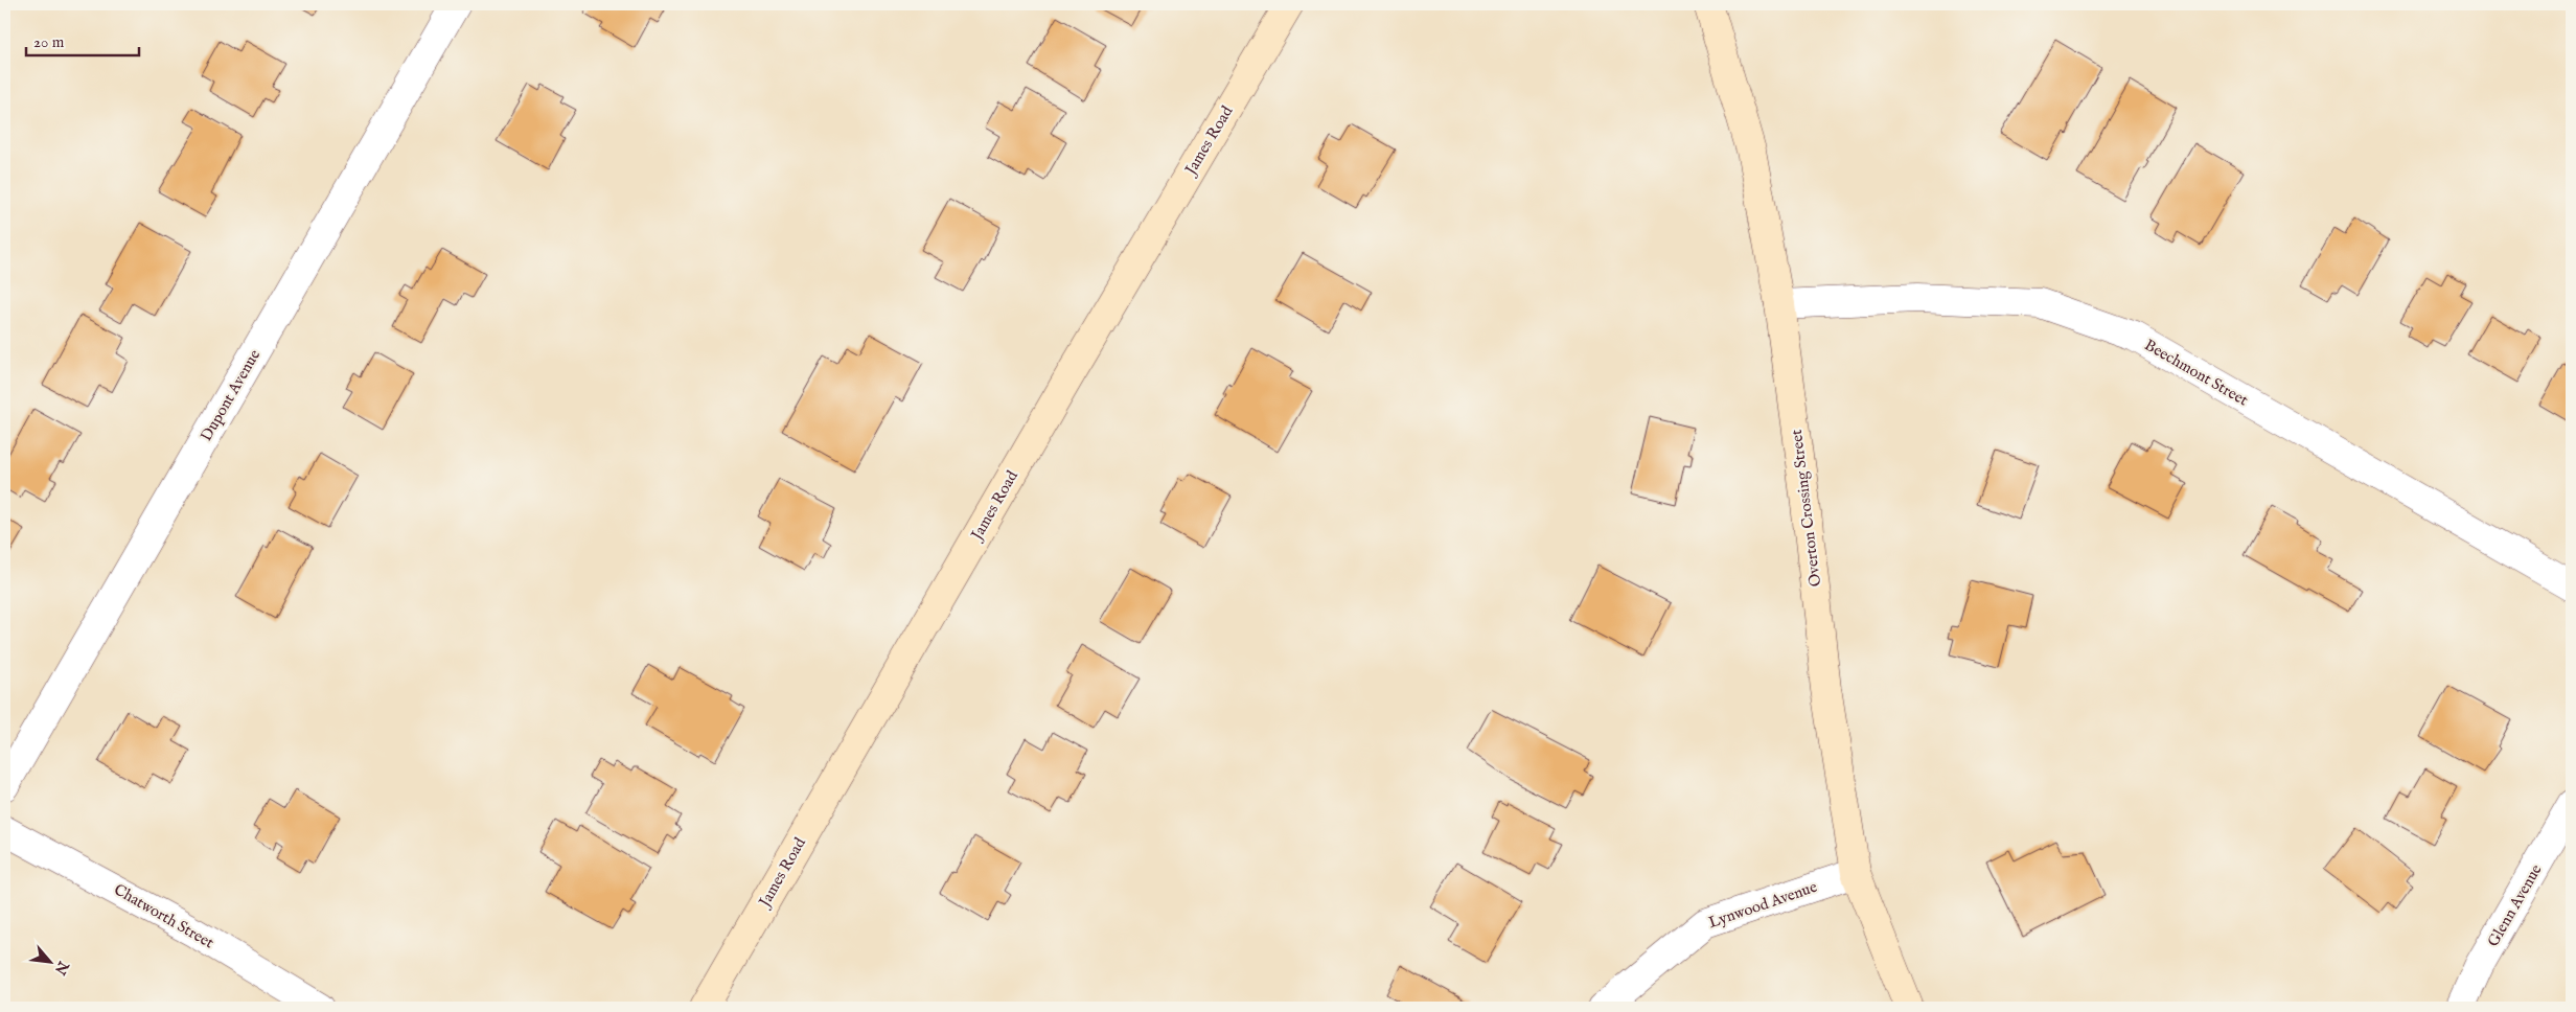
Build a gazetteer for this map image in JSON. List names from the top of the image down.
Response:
{
  "streets": {
    "main road": ["James Road", "Overton Crossing Street"],
    "street": [
      "Beechmont Street",
      "Dupont Avenue",
      "Lynwood Avenue",
      "Glenn Avenue",
      "Chatworth Street"
    ]
  },
  "crossings": [
    ["Beechmont Street", "Overton Crossing Street"],
    ["Overton Crossing Street", "Lynwood Avenue"]
  ],
  "scale_bar": "20 m",
  "north": "bottom right"
}
